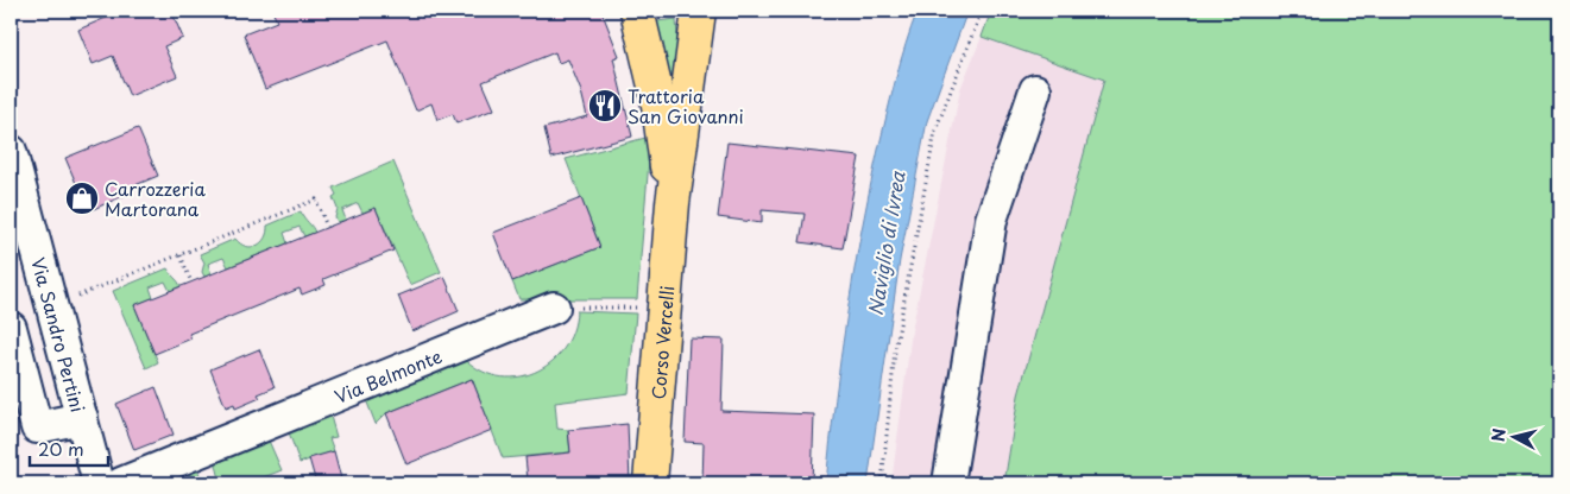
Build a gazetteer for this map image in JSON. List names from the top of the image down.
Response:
{
  "streets": {
    "main road": ["Corso Vercelli"],
    "street": ["Via Sandro Pertini", "Via Belmonte"]
  },
  "water": ["Naviglio di Ivrea"],
  "places": {
    "restaurant": ["Trattoria San Giovanni"],
    "shop": ["Carrozzeria Martorana"]
  },
  "scale_bar": "20 m",
  "north": "left"
}
